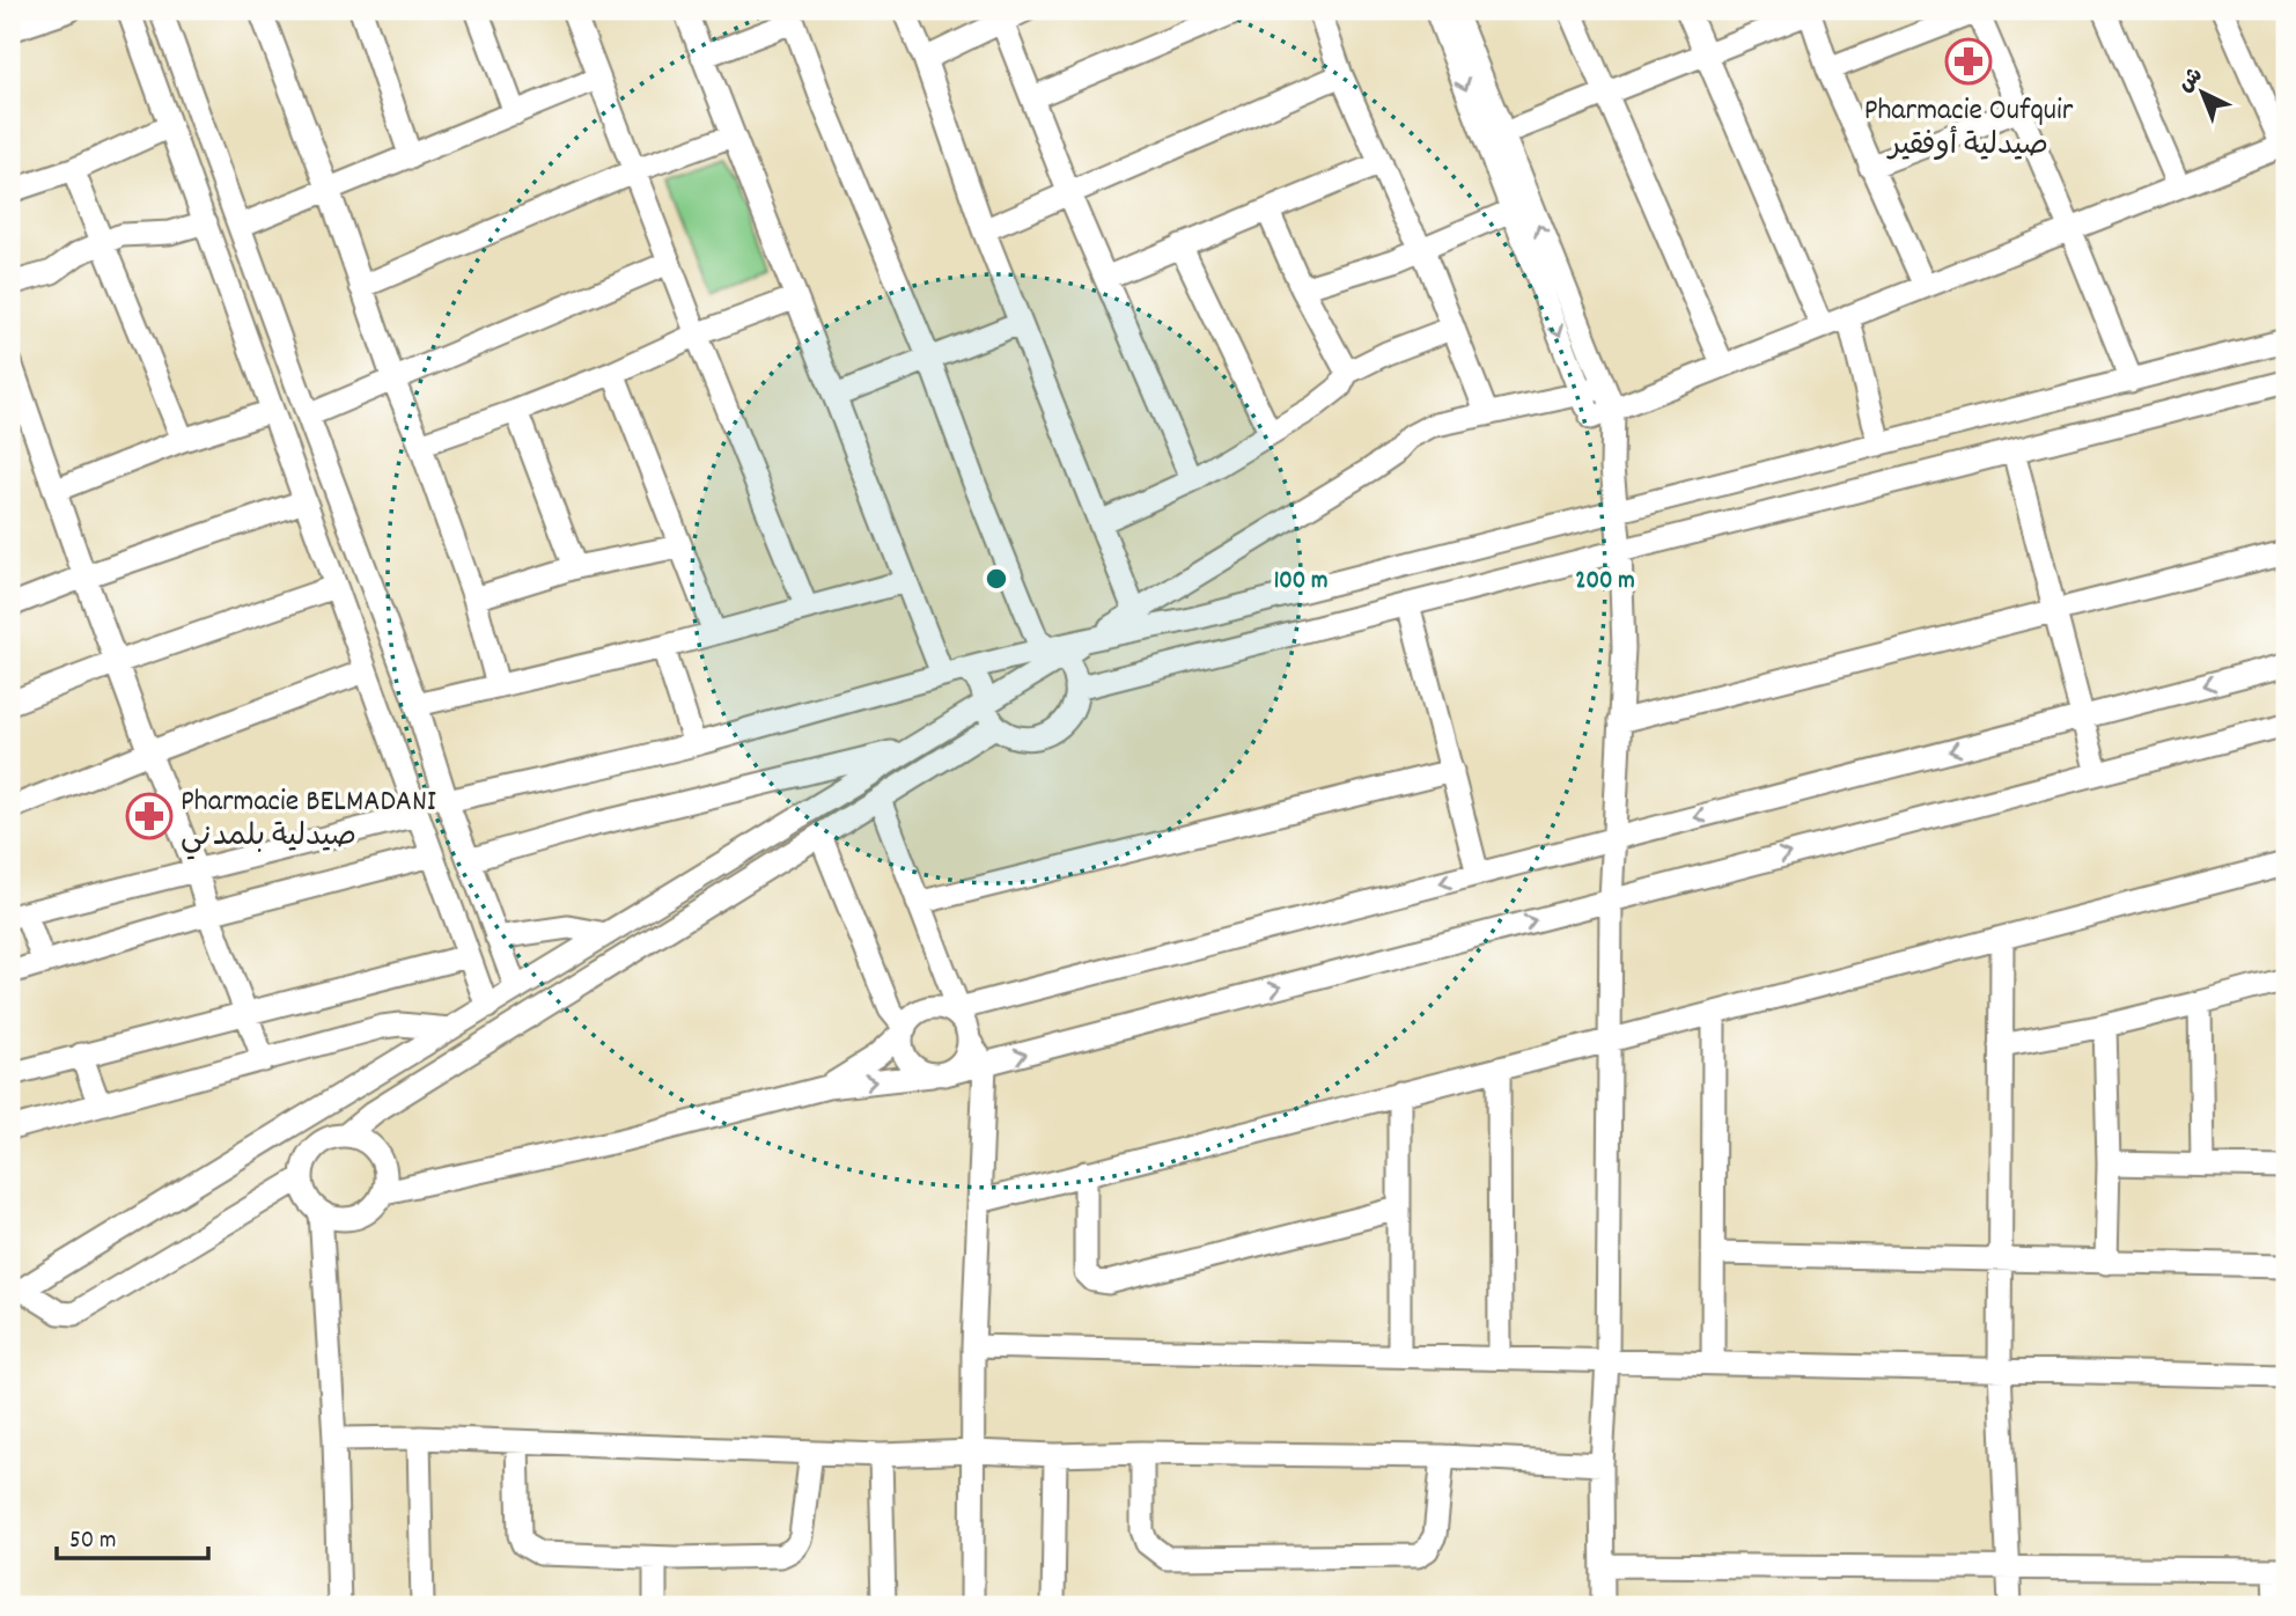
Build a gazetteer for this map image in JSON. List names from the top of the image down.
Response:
{
  "places": {
    "pharmacy": ["Pharmacie Oufquir صيدلية أوفقير", "Pharmacie BELMADANI صيدلية بلمدني"]
  },
  "scale_bar": "50 m",
  "north": "top left",
  "rings": ["100 m", "200 m"]
}
